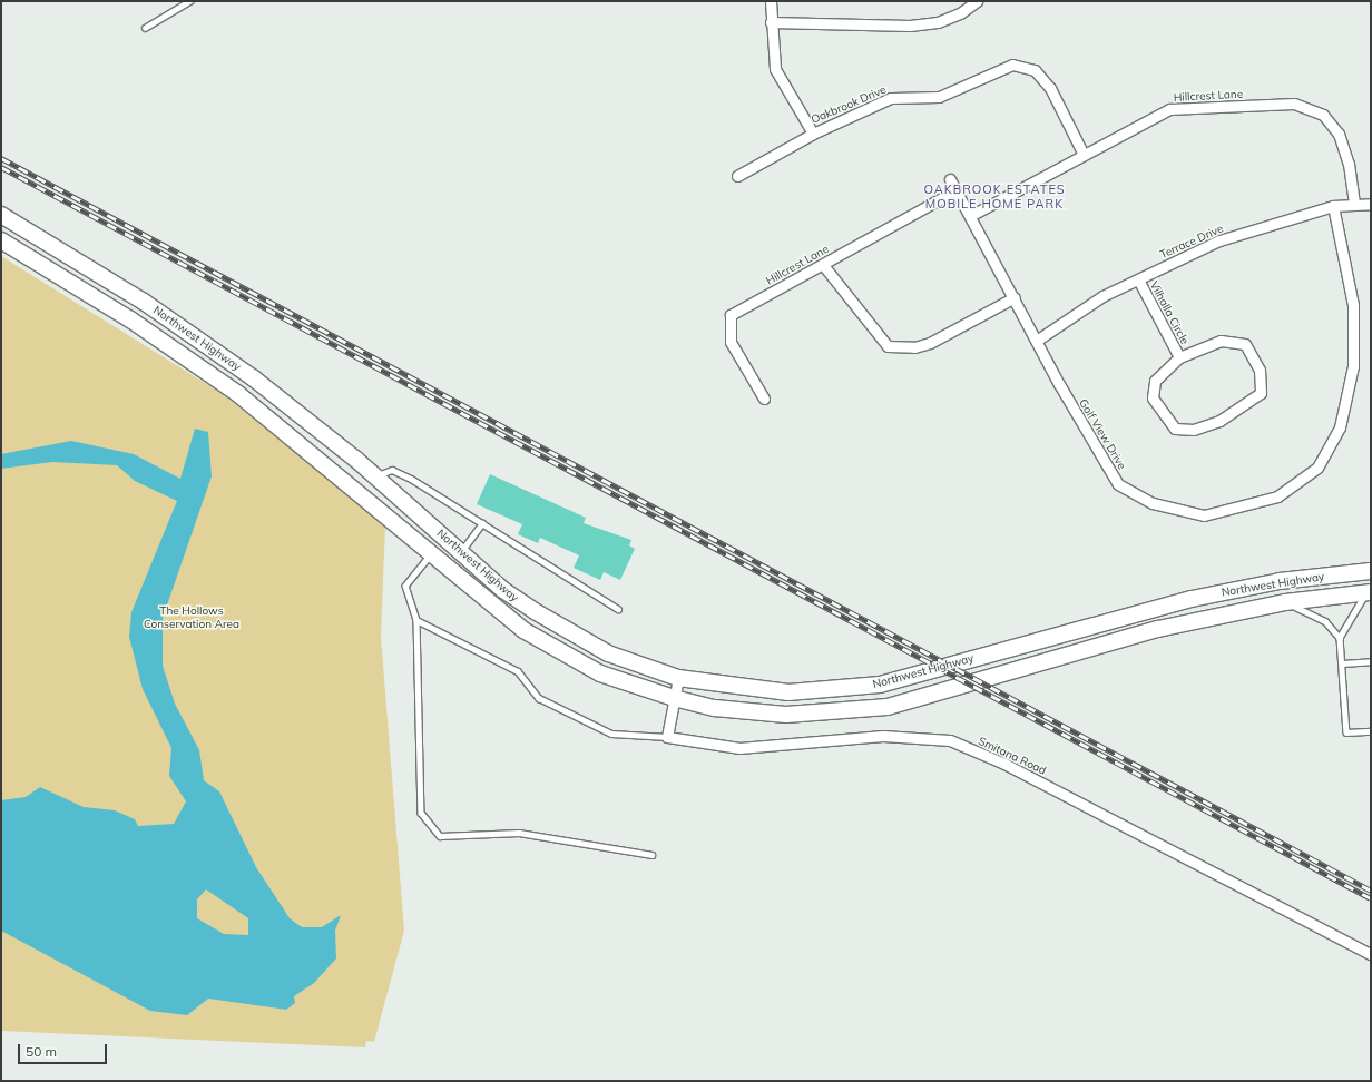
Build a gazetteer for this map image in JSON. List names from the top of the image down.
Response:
{
  "streets": {
    "main road": ["Northwest Highway"],
    "street": [
      "Hillcrest Lane",
      "Oakbrook Drive",
      "Terrace Drive",
      "Vilhalla Circle",
      "Golf View Drive",
      "Smitana Road"
    ]
  },
  "crossings": [
    ["Hillcrest Lane", "Oakbrook Drive"],
    ["Hillcrest Lane", "Terrace Drive"],
    ["Hillcrest Lane", "Golf View Drive"],
    ["Terrace Drive", "Vilhalla Circle"],
    ["Terrace Drive", "Golf View Drive"]
  ],
  "districts": ["OAKBROOK ESTATES MOBILE HOME PARK"],
  "parks": ["The Hollows Conservation Area"],
  "scale_bar": "50 m"
}
